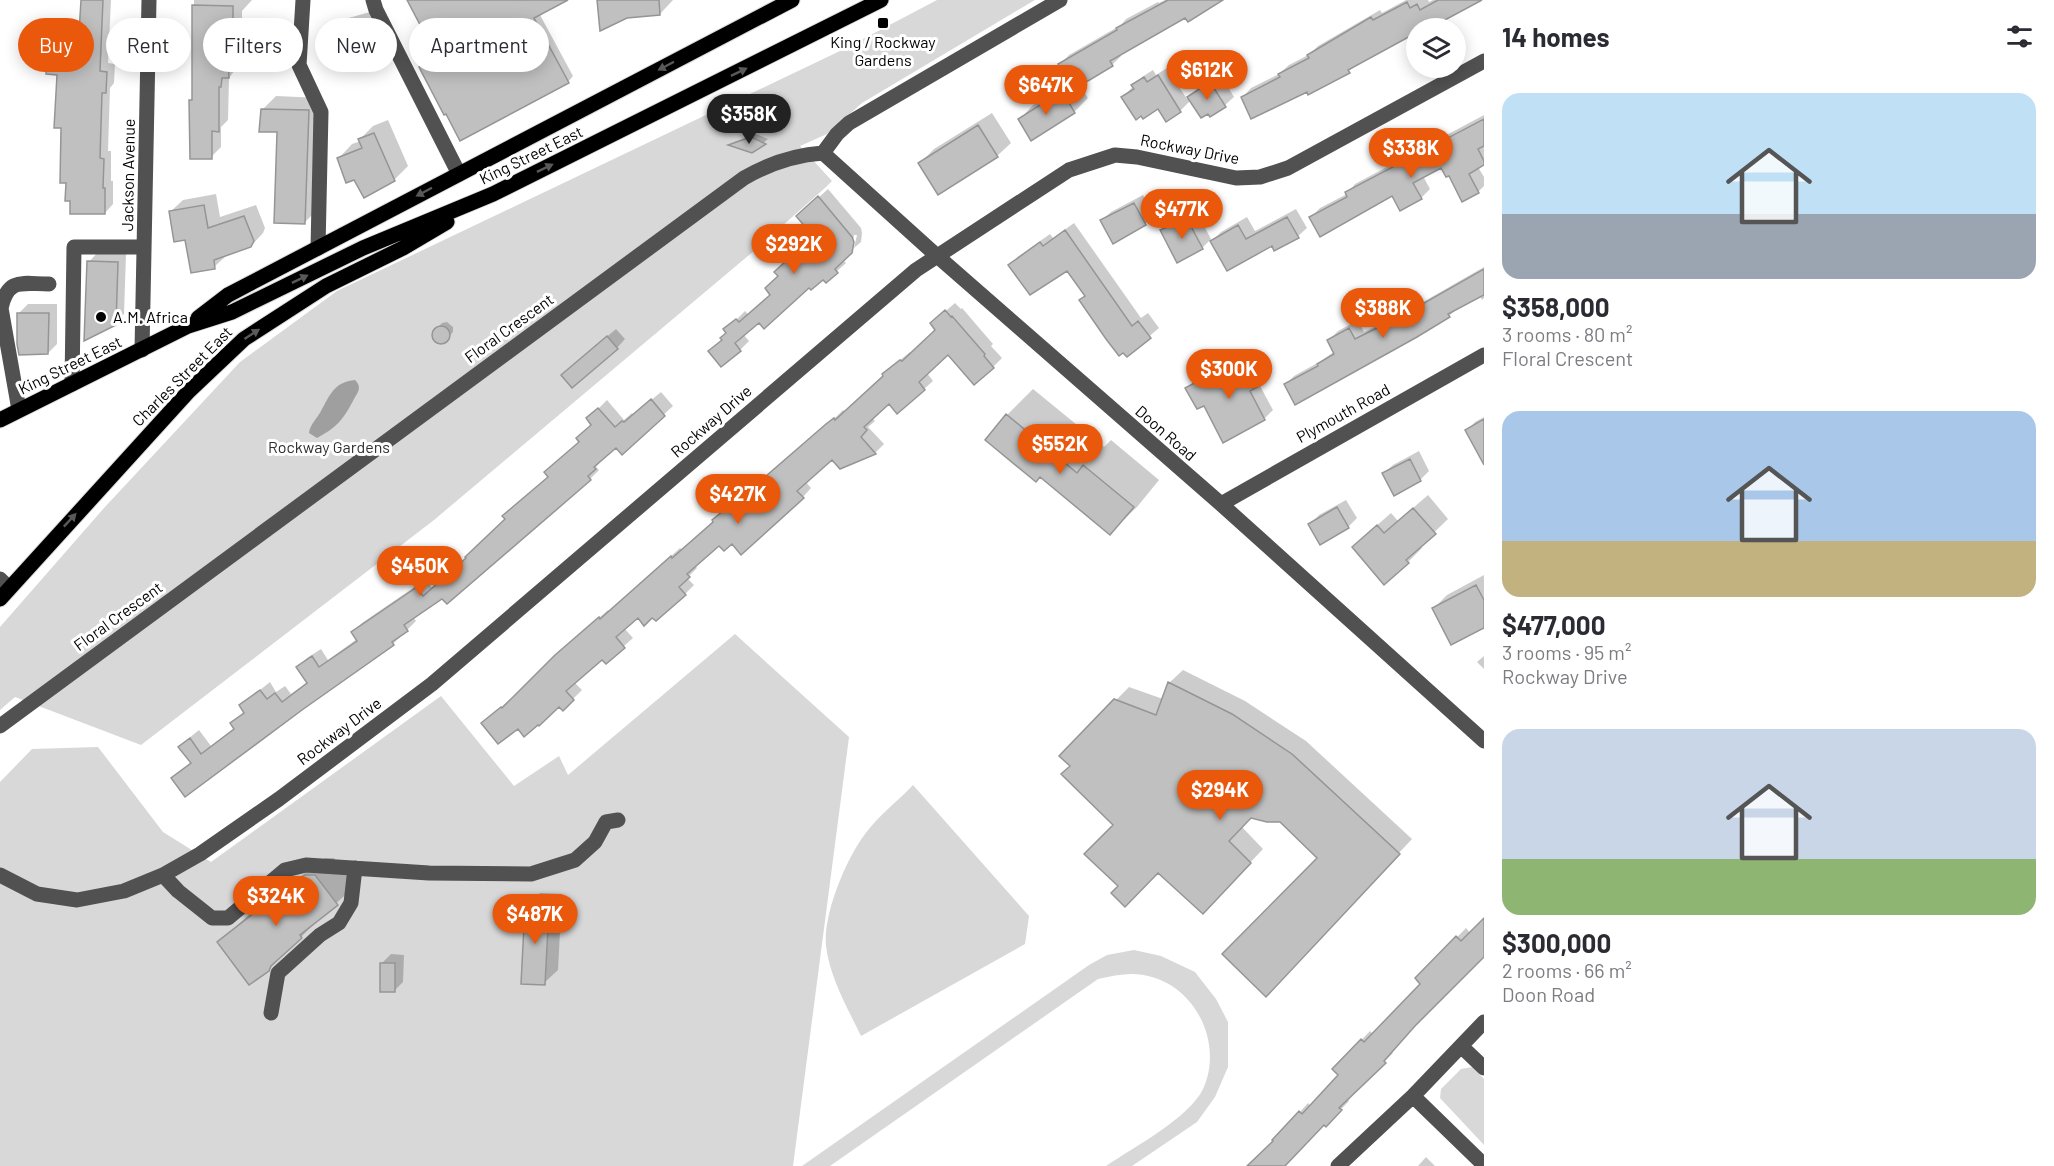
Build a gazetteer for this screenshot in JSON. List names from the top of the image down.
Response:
{
  "streets": {
    "main road": ["King Street East", "Charles Street East"],
    "street": [
      "Rockway Drive",
      "Jackson Avenue",
      "Floral Crescent",
      "Plymouth Road",
      "Doon Road"
    ]
  },
  "crossings": [
    ["Rockway Drive", "Doon Road"],
    ["King Street East", "Jackson Avenue"],
    ["King Street East", "Charles Street East"],
    ["Floral Crescent", "Doon Road"],
    ["Plymouth Road", "Doon Road"]
  ],
  "one_way": ["Charles Street East"],
  "parks": ["Rockway Gardens"],
  "places": {
    "transit": ["King / Rockway Gardens"],
    "other": ["A.M. Africa"]
  },
  "page": {
    "heading": "14 homes",
    "chip": [
      "Buy",
      "Rent",
      "Filters",
      "New",
      "Apartment"
    ],
    "price": [
      "$612K",
      "$647K",
      "$358K",
      "$338K",
      "$477K",
      "$292K",
      "$388K",
      "$300K",
      "$552K",
      "$427K",
      "$450K",
      "$294K",
      "$324K",
      "$487K"
    ],
    "list": [
      {
        "name": "$358,000",
        "note": "3 rooms · 80 m² · Floral Crescent"
      },
      {
        "name": "$477,000",
        "note": "3 rooms · 95 m² · Rockway Drive"
      },
      {
        "name": "$300,000",
        "note": "2 rooms · 66 m² · Doon Road"
      }
    ]
  }
}
